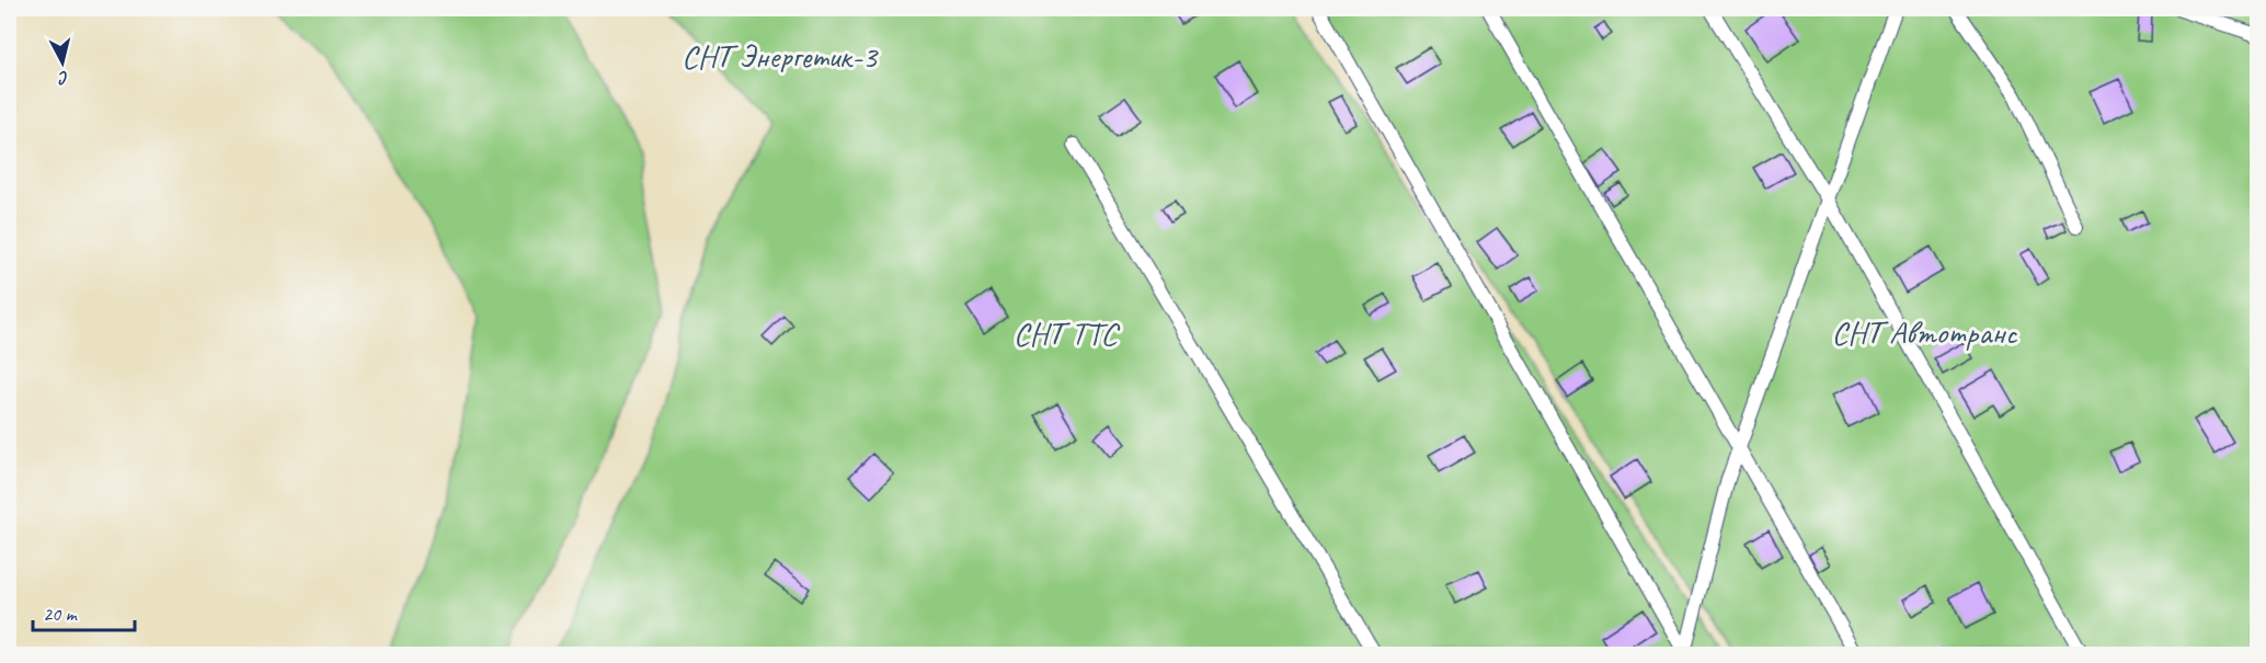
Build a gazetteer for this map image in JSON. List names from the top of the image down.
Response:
{
  "parks": ["СНТ Энергетик-3", "СНТ Автотранс", "СНТ ТТС"],
  "scale_bar": "20 m",
  "north": "bottom"
}
